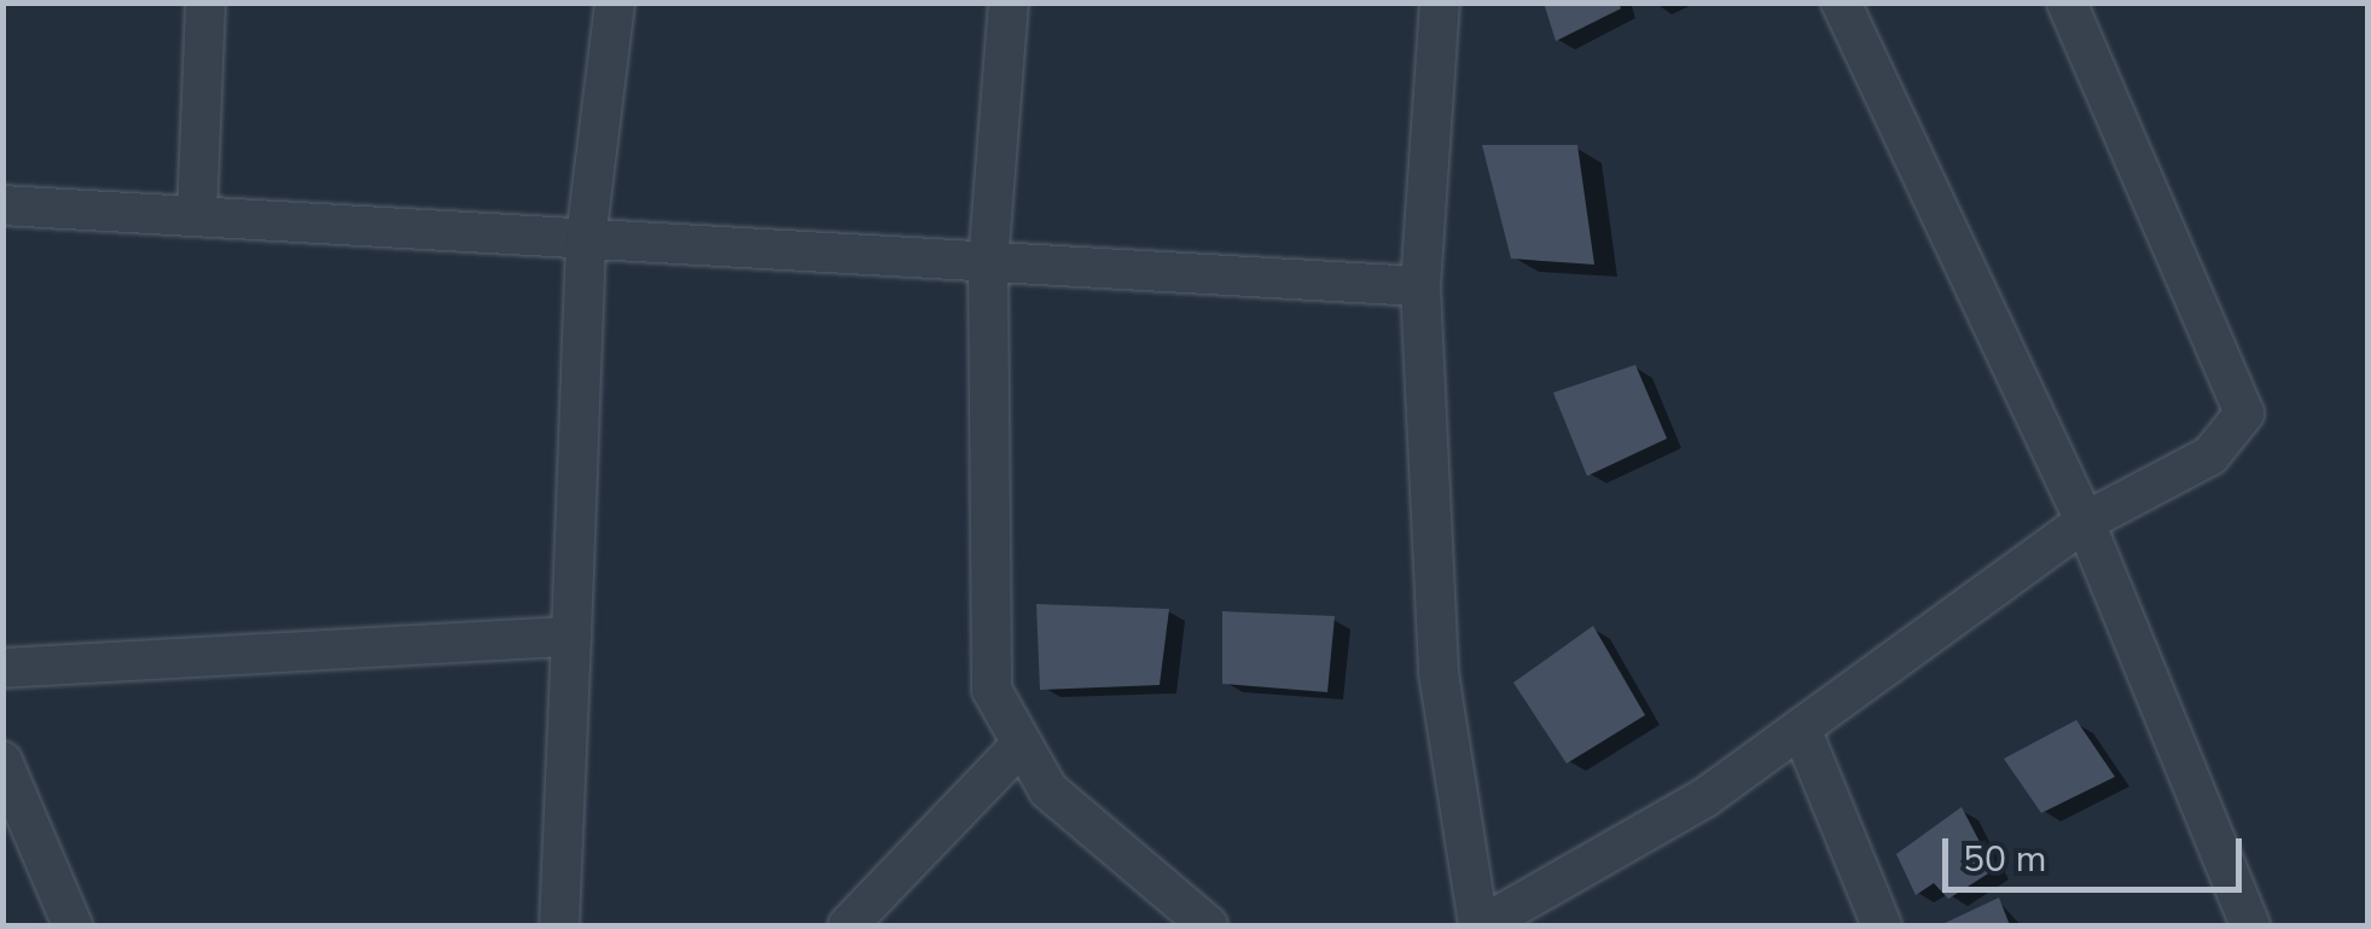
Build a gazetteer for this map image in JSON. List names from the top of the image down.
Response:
{
  "scale_bar": "50 m"
}
